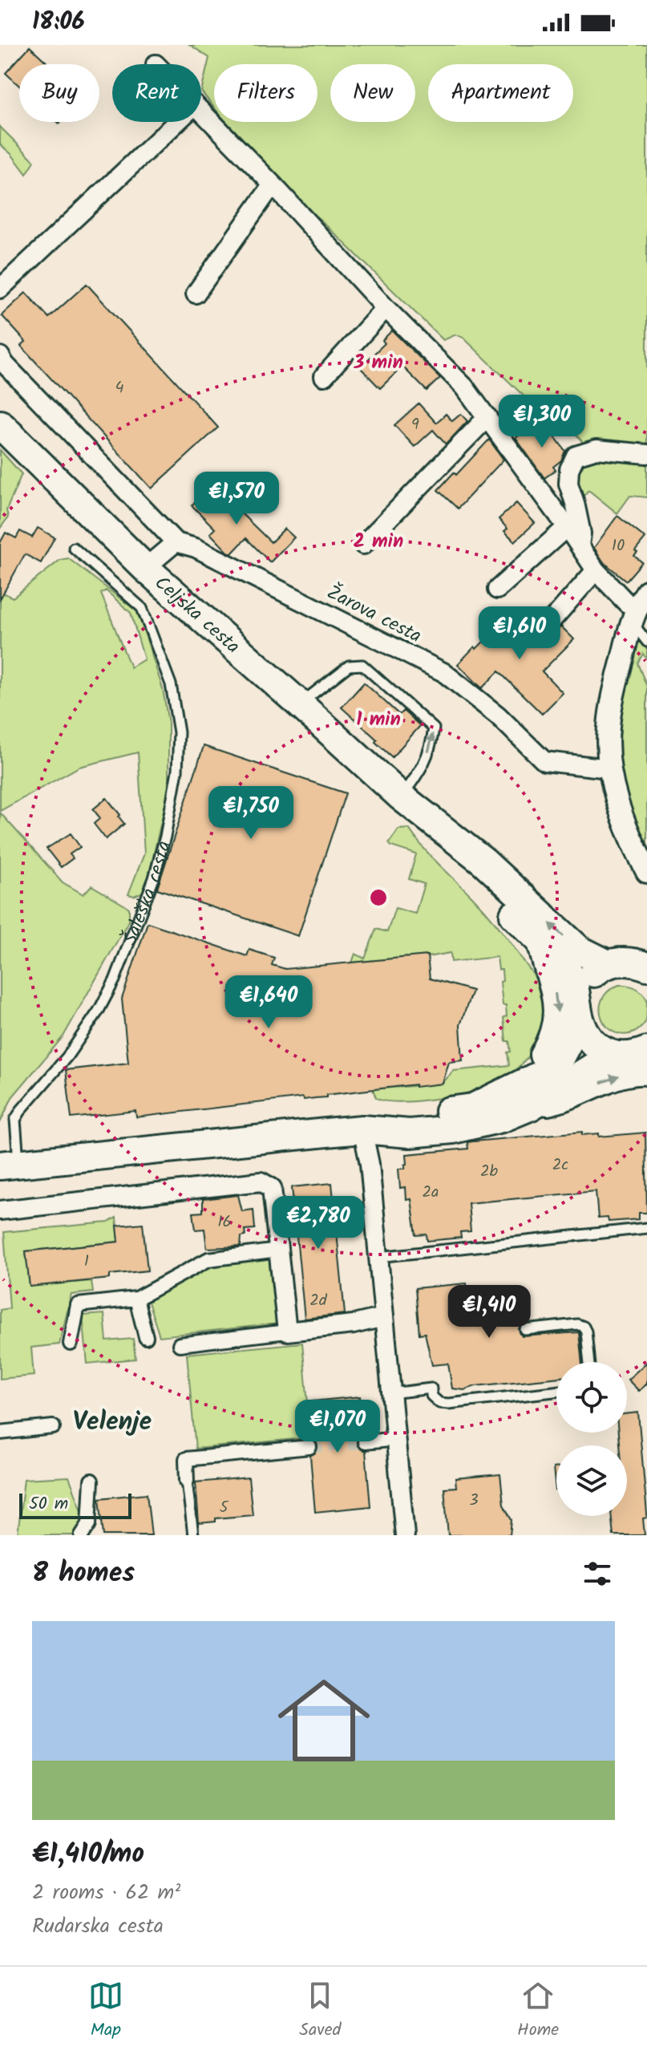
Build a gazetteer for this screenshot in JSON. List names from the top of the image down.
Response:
{
  "streets": {
    "main road": ["Celjska cesta", "Šaleška cesta"],
    "street": ["Žarova cesta"]
  },
  "crossings": [
    ["Celjska cesta", "Šaleška cesta"]
  ],
  "districts": ["Velenje"],
  "house_numbers": [
    "4",
    "9",
    "10",
    "2c",
    "2b",
    "2a",
    "16",
    "1",
    "2d",
    "3",
    "5"
  ],
  "scale_bar": "50 m",
  "page": {
    "status": "18:06",
    "chip": [
      "Buy",
      "Rent",
      "Filters",
      "New",
      "Apartment"
    ],
    "price": [
      "€1,300",
      "€1,570",
      "€1,610",
      "€1,750",
      "€1,640",
      "€2,780",
      "€1,410",
      "€1,070"
    ],
    "scale": "50 m",
    "heading": "8 homes",
    "list": [
      {
        "name": "€1,410/mo",
        "note": "2 rooms · 62 m² · Rudarska cesta"
      }
    ],
    "tabs": ["Map", "Saved", "Home"]
  },
  "rings": ["3 min", "2 min", "1 min"]
}
